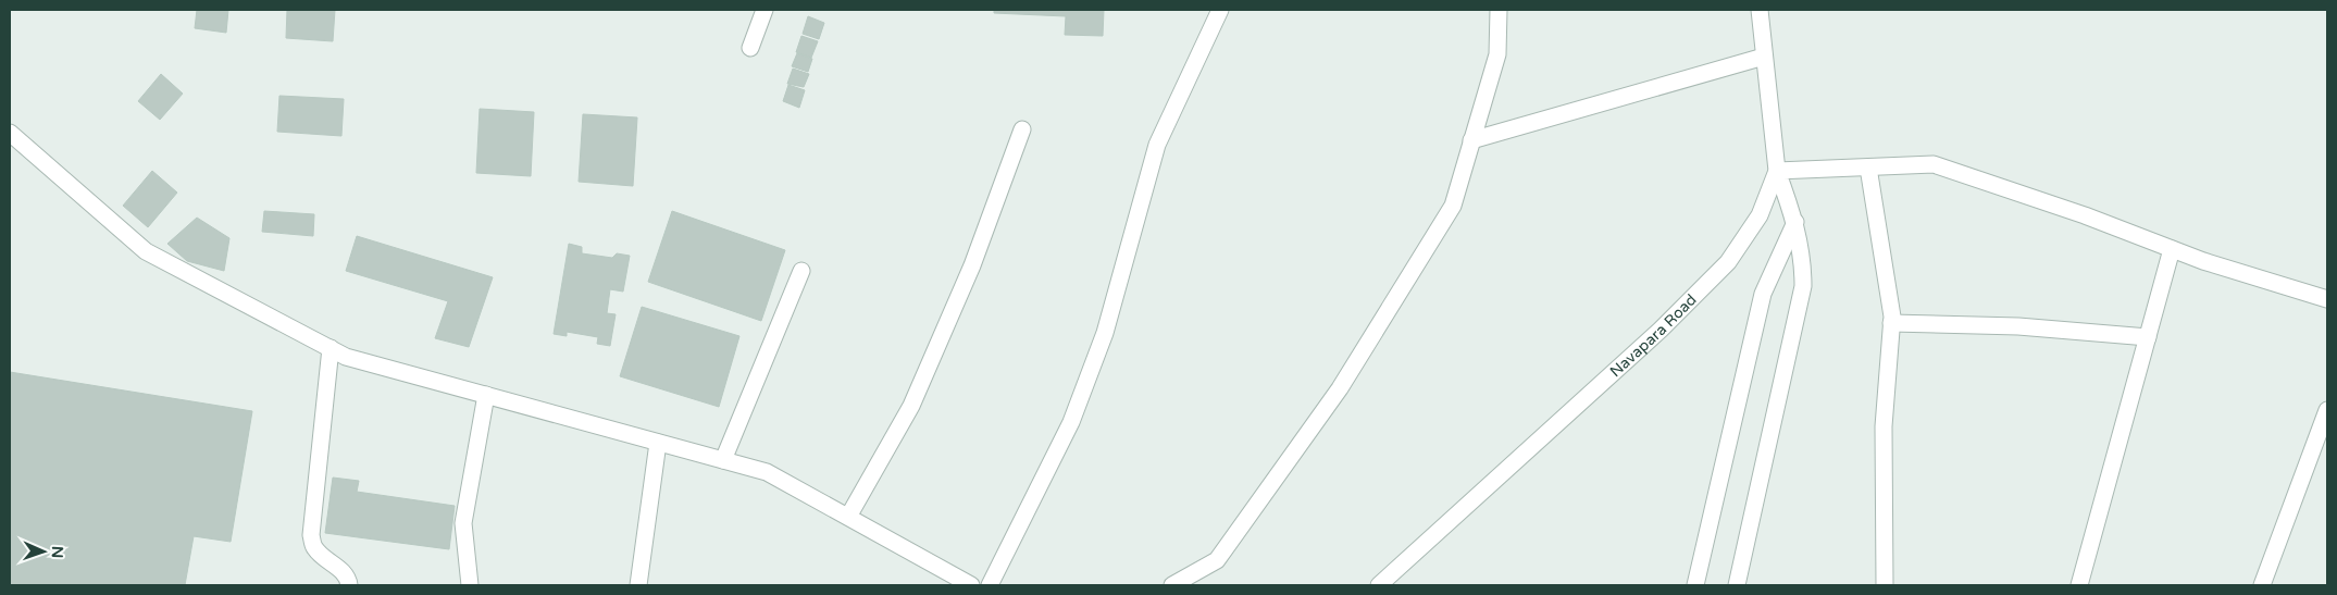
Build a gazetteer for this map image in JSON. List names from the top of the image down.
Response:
{
  "streets": {
    "street": ["Navapara Road"]
  },
  "north": "right"
}
